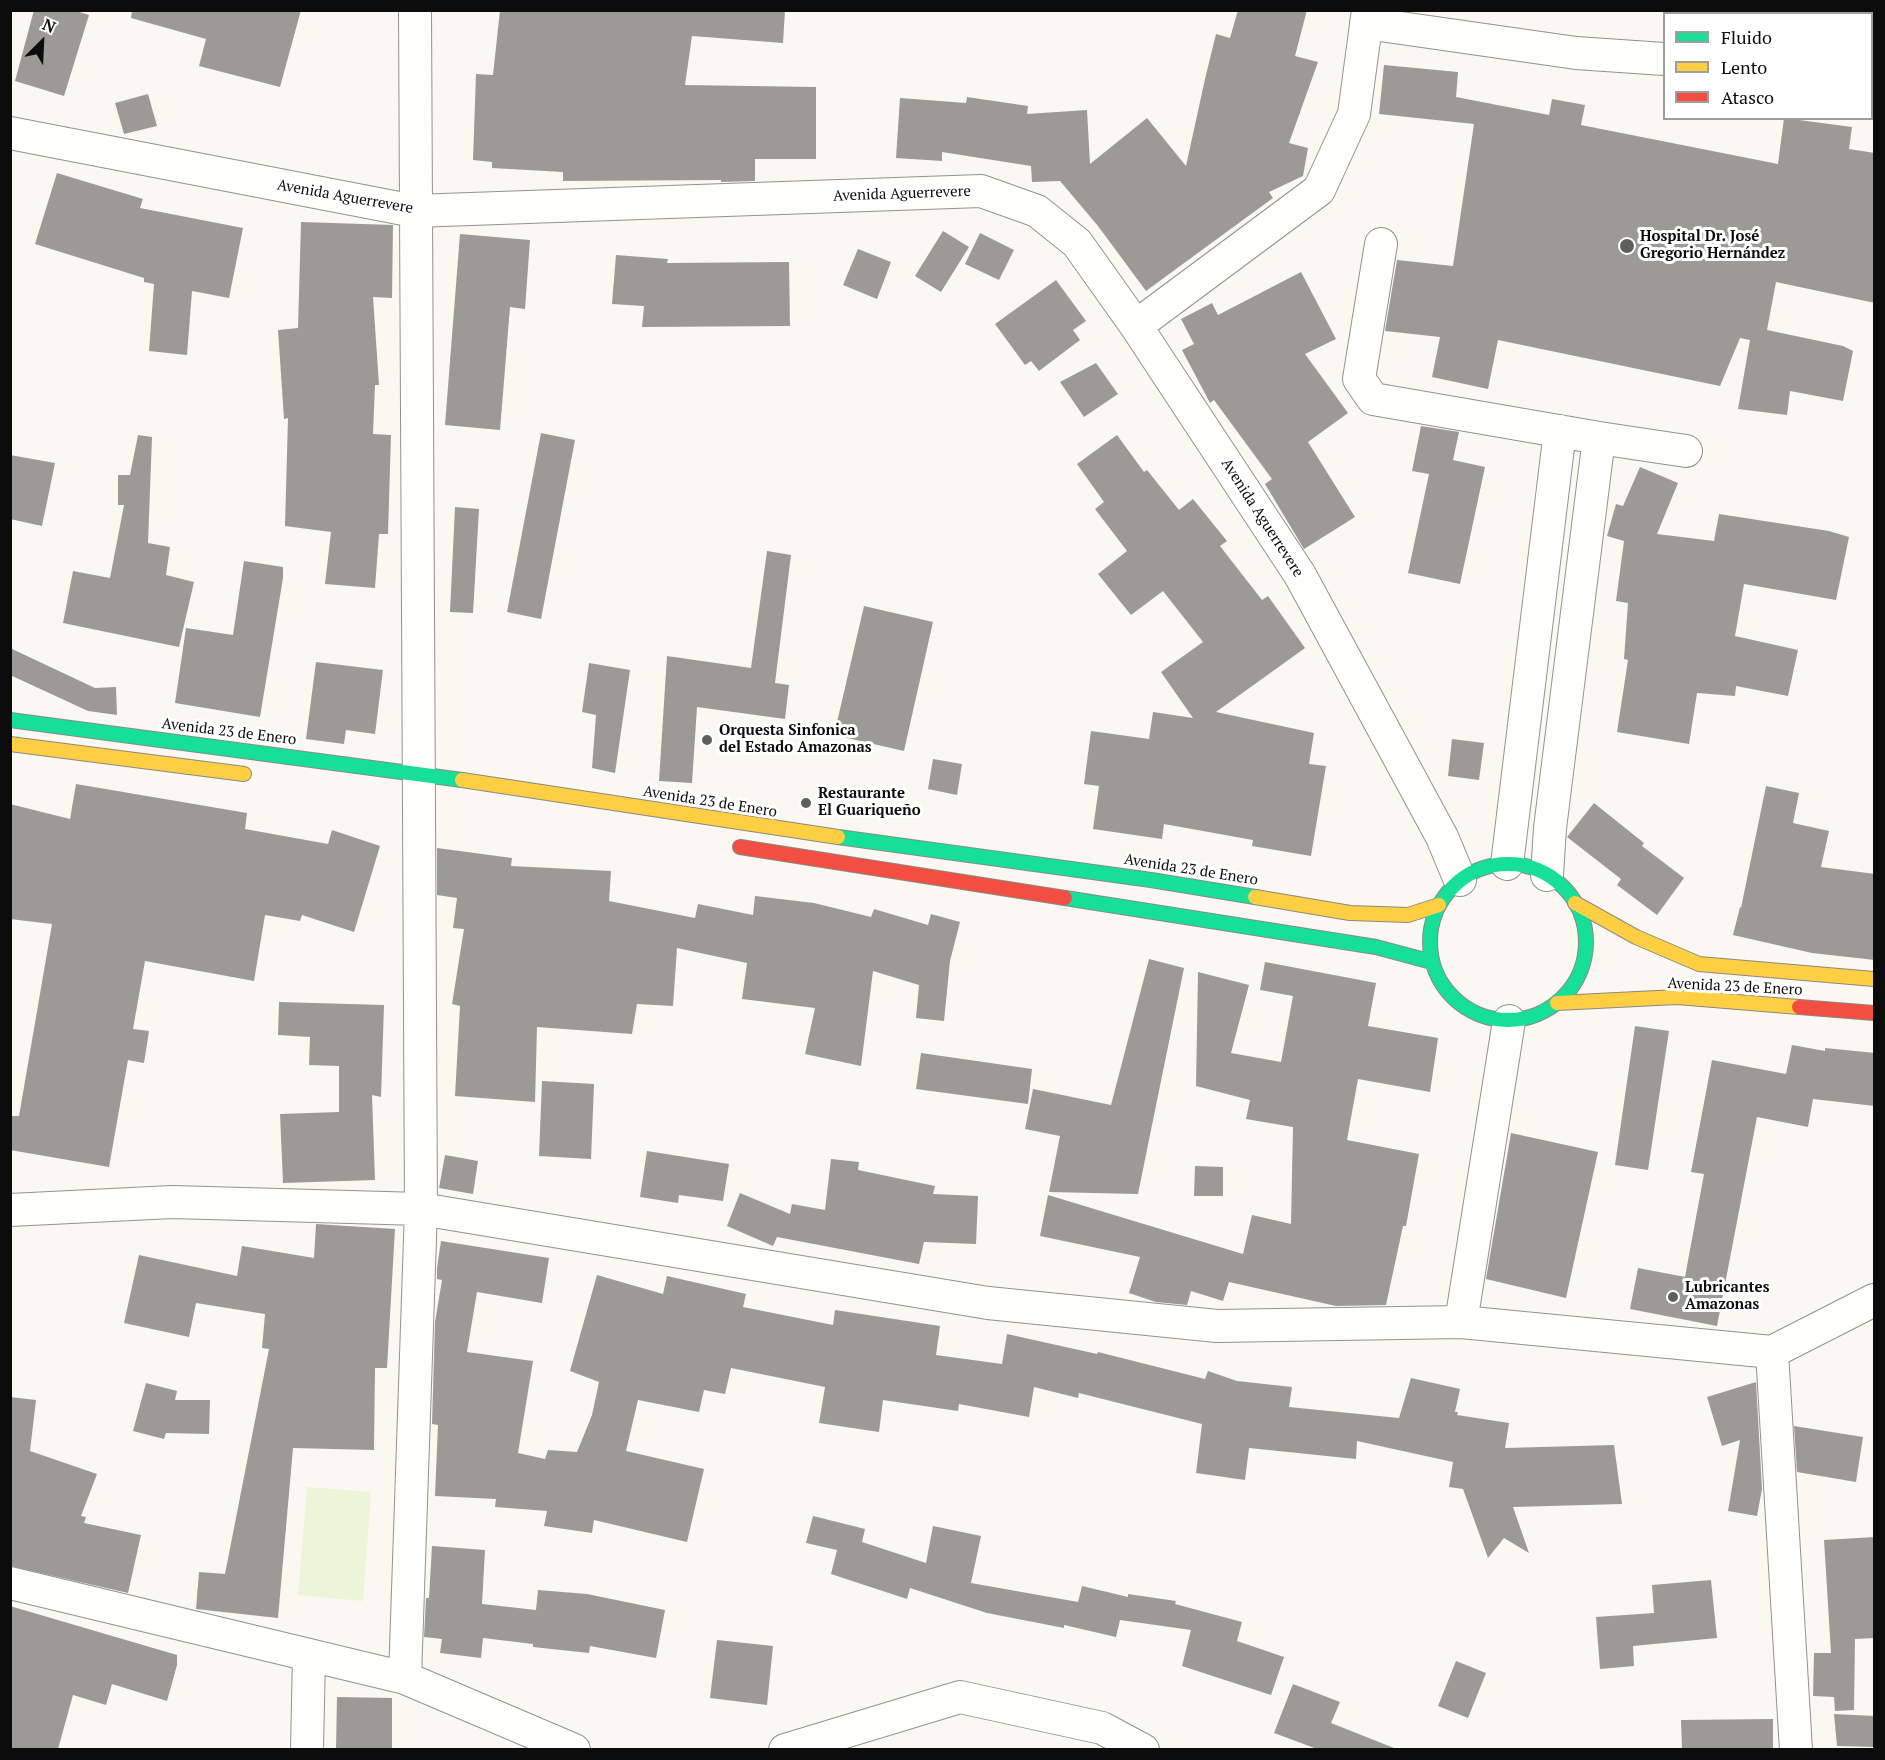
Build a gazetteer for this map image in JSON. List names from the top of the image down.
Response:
{
  "streets": {
    "main road": ["Avenida 23 de Enero"],
    "street": ["Avenida Aguerrevere"]
  },
  "crossings": [
    ["Avenida Aguerrevere", "Avenida 23 de Enero"]
  ],
  "places": [
    "Hospital Dr. José Gregorio Hernández",
    "Orquesta Sinfonica del Estado Amazonas",
    "Restaurante El Guariqueño",
    "Lubricantes Amazonas"
  ],
  "legend": ["Fluido", "Lento", "Atasco"],
  "north": "top right"
}
